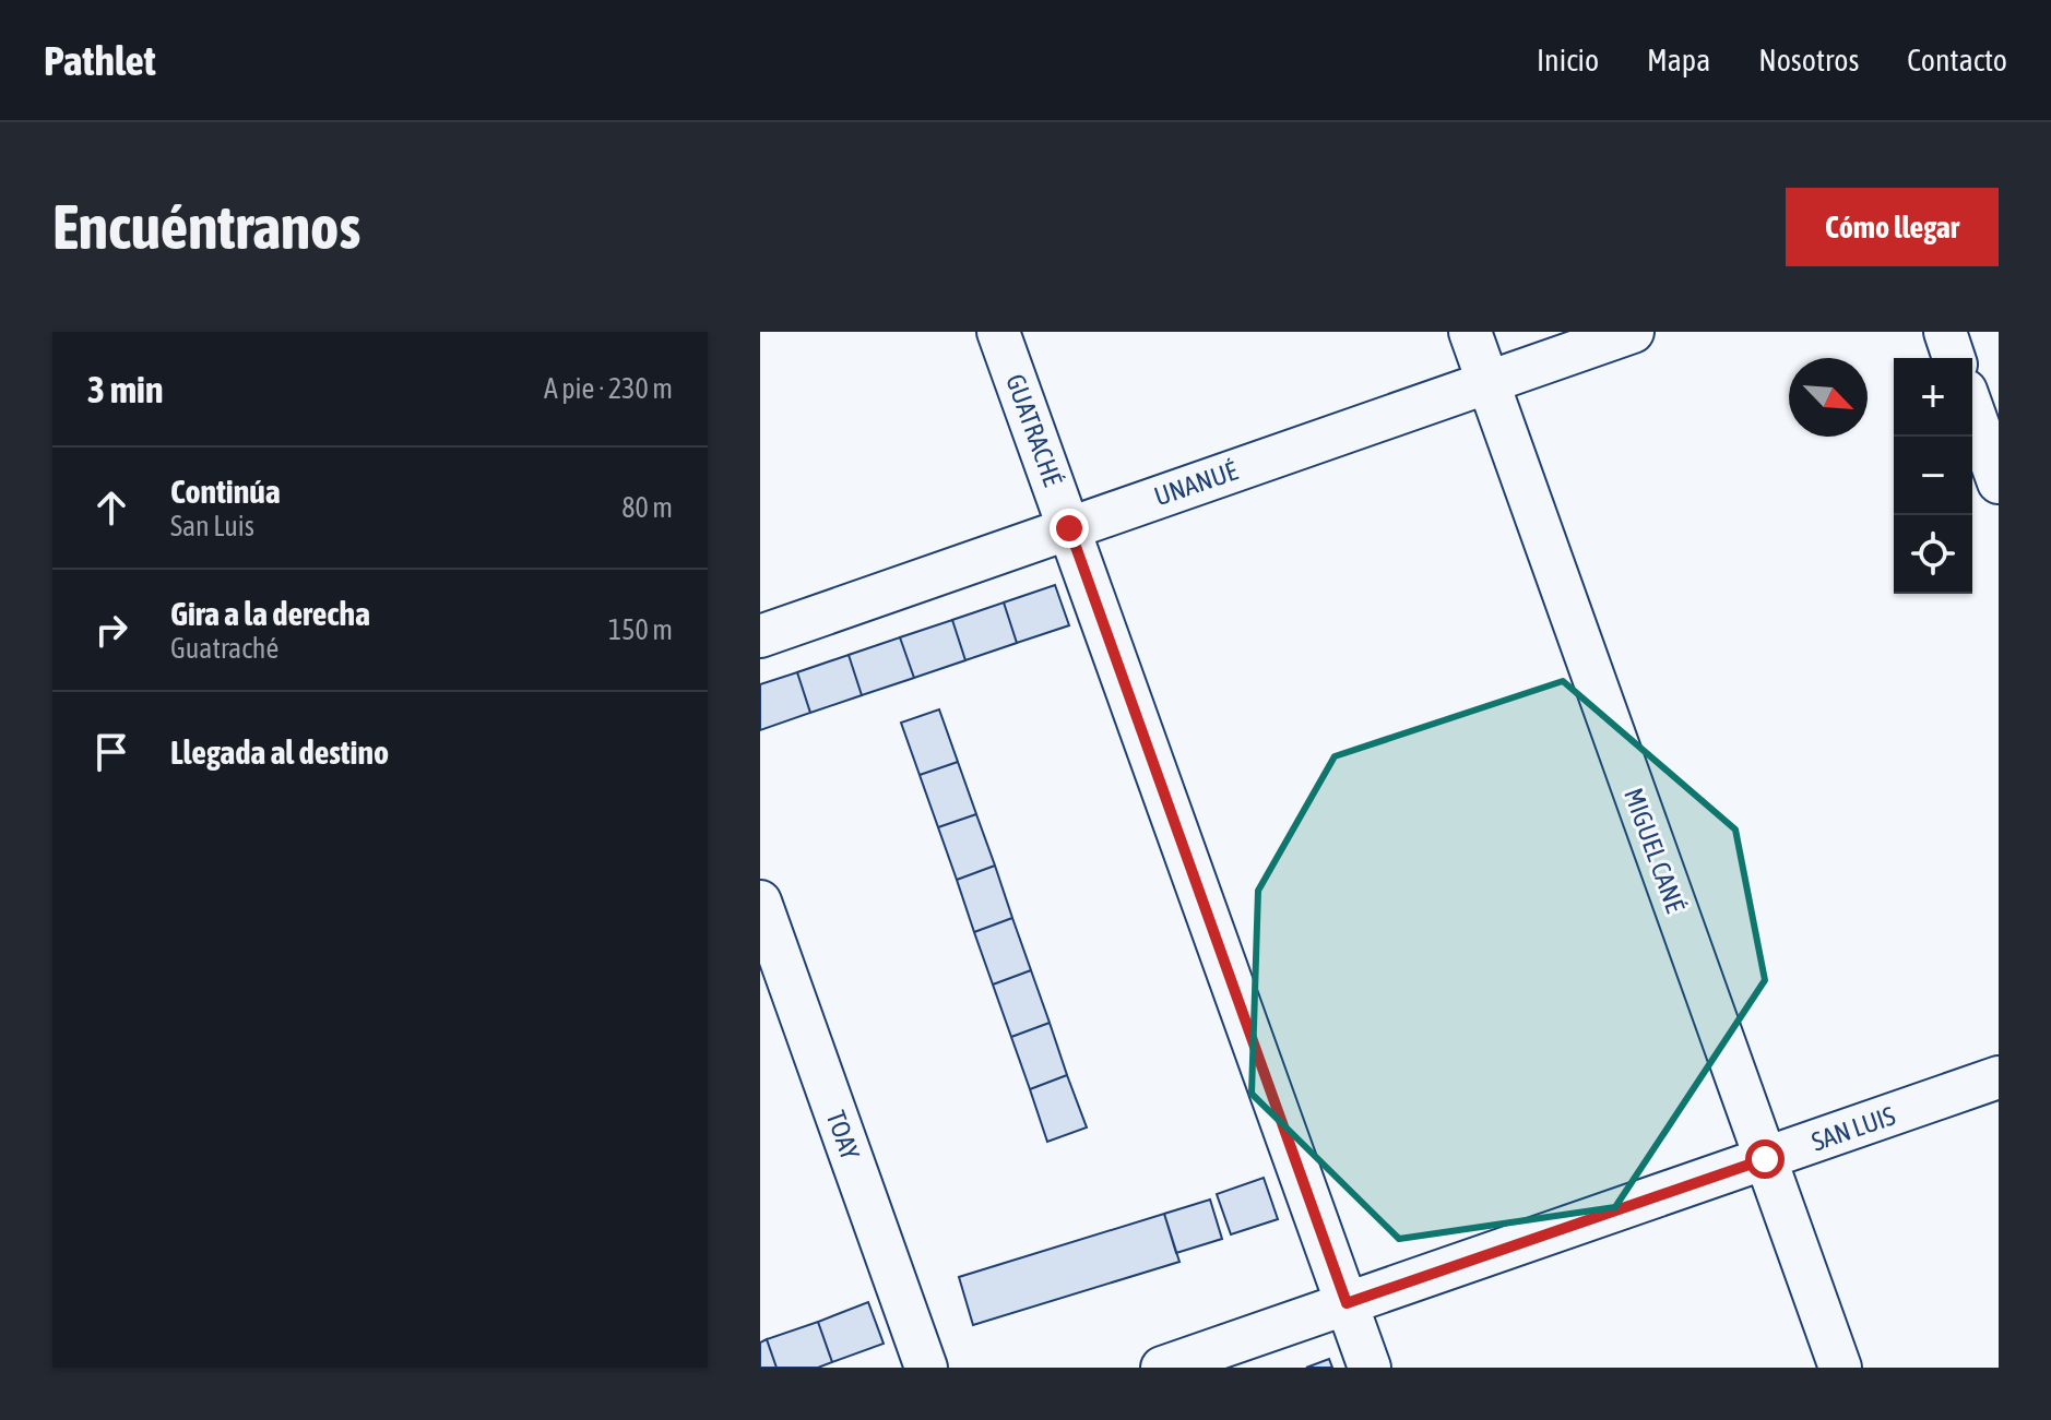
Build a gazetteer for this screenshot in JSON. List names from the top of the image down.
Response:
{
  "streets": {
    "street": [
      "GUATRACHÉ",
      "UNANUÉ",
      "MIGUEL CANÉ",
      "SAN LUIS",
      "TOAY"
    ]
  },
  "crossings": [
    ["GUATRACHÉ", "UNANUÉ"],
    ["GUATRACHÉ", "SAN LUIS"],
    ["UNANUÉ", "MIGUEL CANÉ"],
    ["MIGUEL CANÉ", "SAN LUIS"]
  ],
  "north": "bottom right",
  "page": {
    "header": "Pathlet",
    "nav": [
      "Inicio",
      "Mapa",
      "Nosotros",
      "Contacto"
    ],
    "buttons": "Cómo llegar",
    "title": "Encuéntranos",
    "heading": ["3 min", "A pie · 230 m"],
    "map_buttons": ["+", "−"],
    "list": [
      ["Continúa", "San Luis", "80 m"],
      ["Gira a la derecha", "Guatraché", "150 m"],
      "Llegada al destino"
    ]
  }
}
